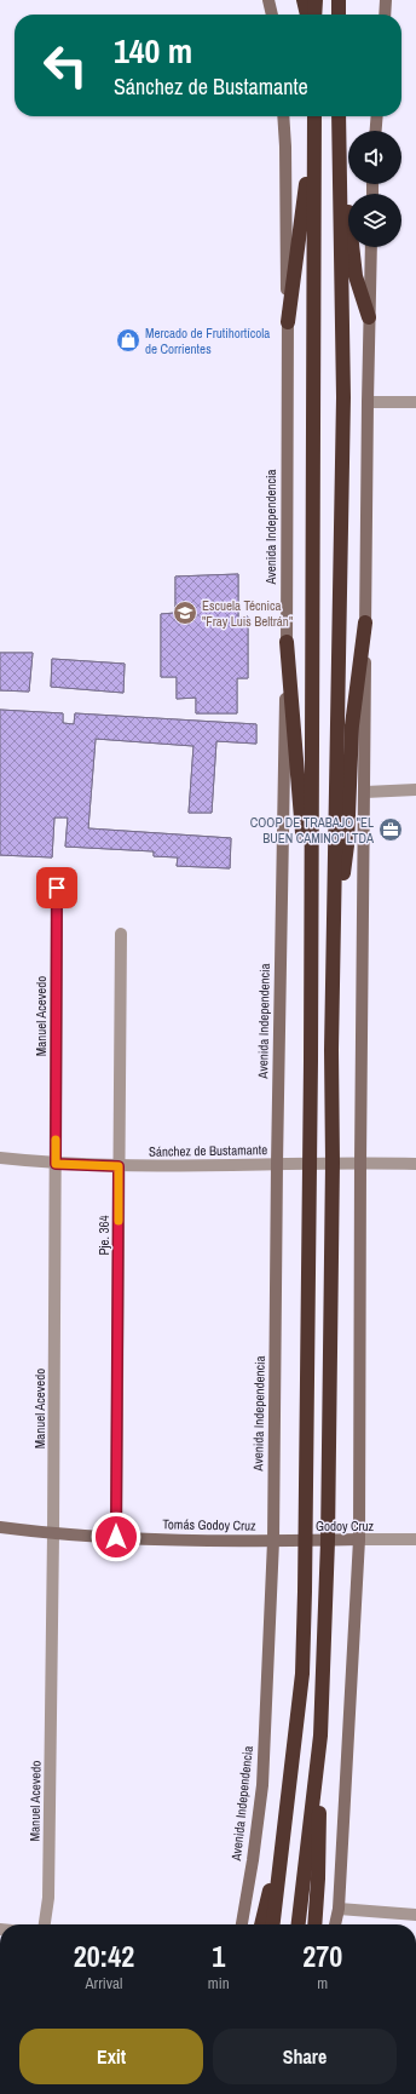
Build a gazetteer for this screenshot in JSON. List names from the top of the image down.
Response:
{
  "streets": {
    "main road": ["Avenida Independencia", "Tomás Godoy Cruz", "Godoy Cruz"],
    "street": ["Manuel Acevedo", "Sánchez de Bustamante", "Pje. 364"]
  },
  "crossings": [
    ["Avenida Independencia", "Sánchez de Bustamante"],
    ["Avenida Independencia", "Tomás Godoy Cruz"],
    ["Avenida Independencia", "Godoy Cruz"],
    ["Manuel Acevedo", "Sánchez de Bustamante"],
    ["Manuel Acevedo", "Tomás Godoy Cruz"],
    ["Sánchez de Bustamante", "Pje. 364"],
    ["Pje. 364", "Tomás Godoy Cruz"],
    ["Tomás Godoy Cruz", "Godoy Cruz"]
  ],
  "places": {
    "shop": ["Mercado de Frutihortícola de Corrientes"],
    "school or university": ["Escuela Técnica \"Fray Luis Beltrán\""],
    "office": ["COOP DE TRABAJO \"EL BUEN CAMINO\" LTDA"]
  },
  "page": {
    "turn": ["140 m", "Sánchez de Bustamante"],
    "eta": [
      "20:42",
      "Arrival",
      "1",
      "min",
      "270",
      "m"
    ],
    "buttons": ["Exit", "Share"]
  }
}
